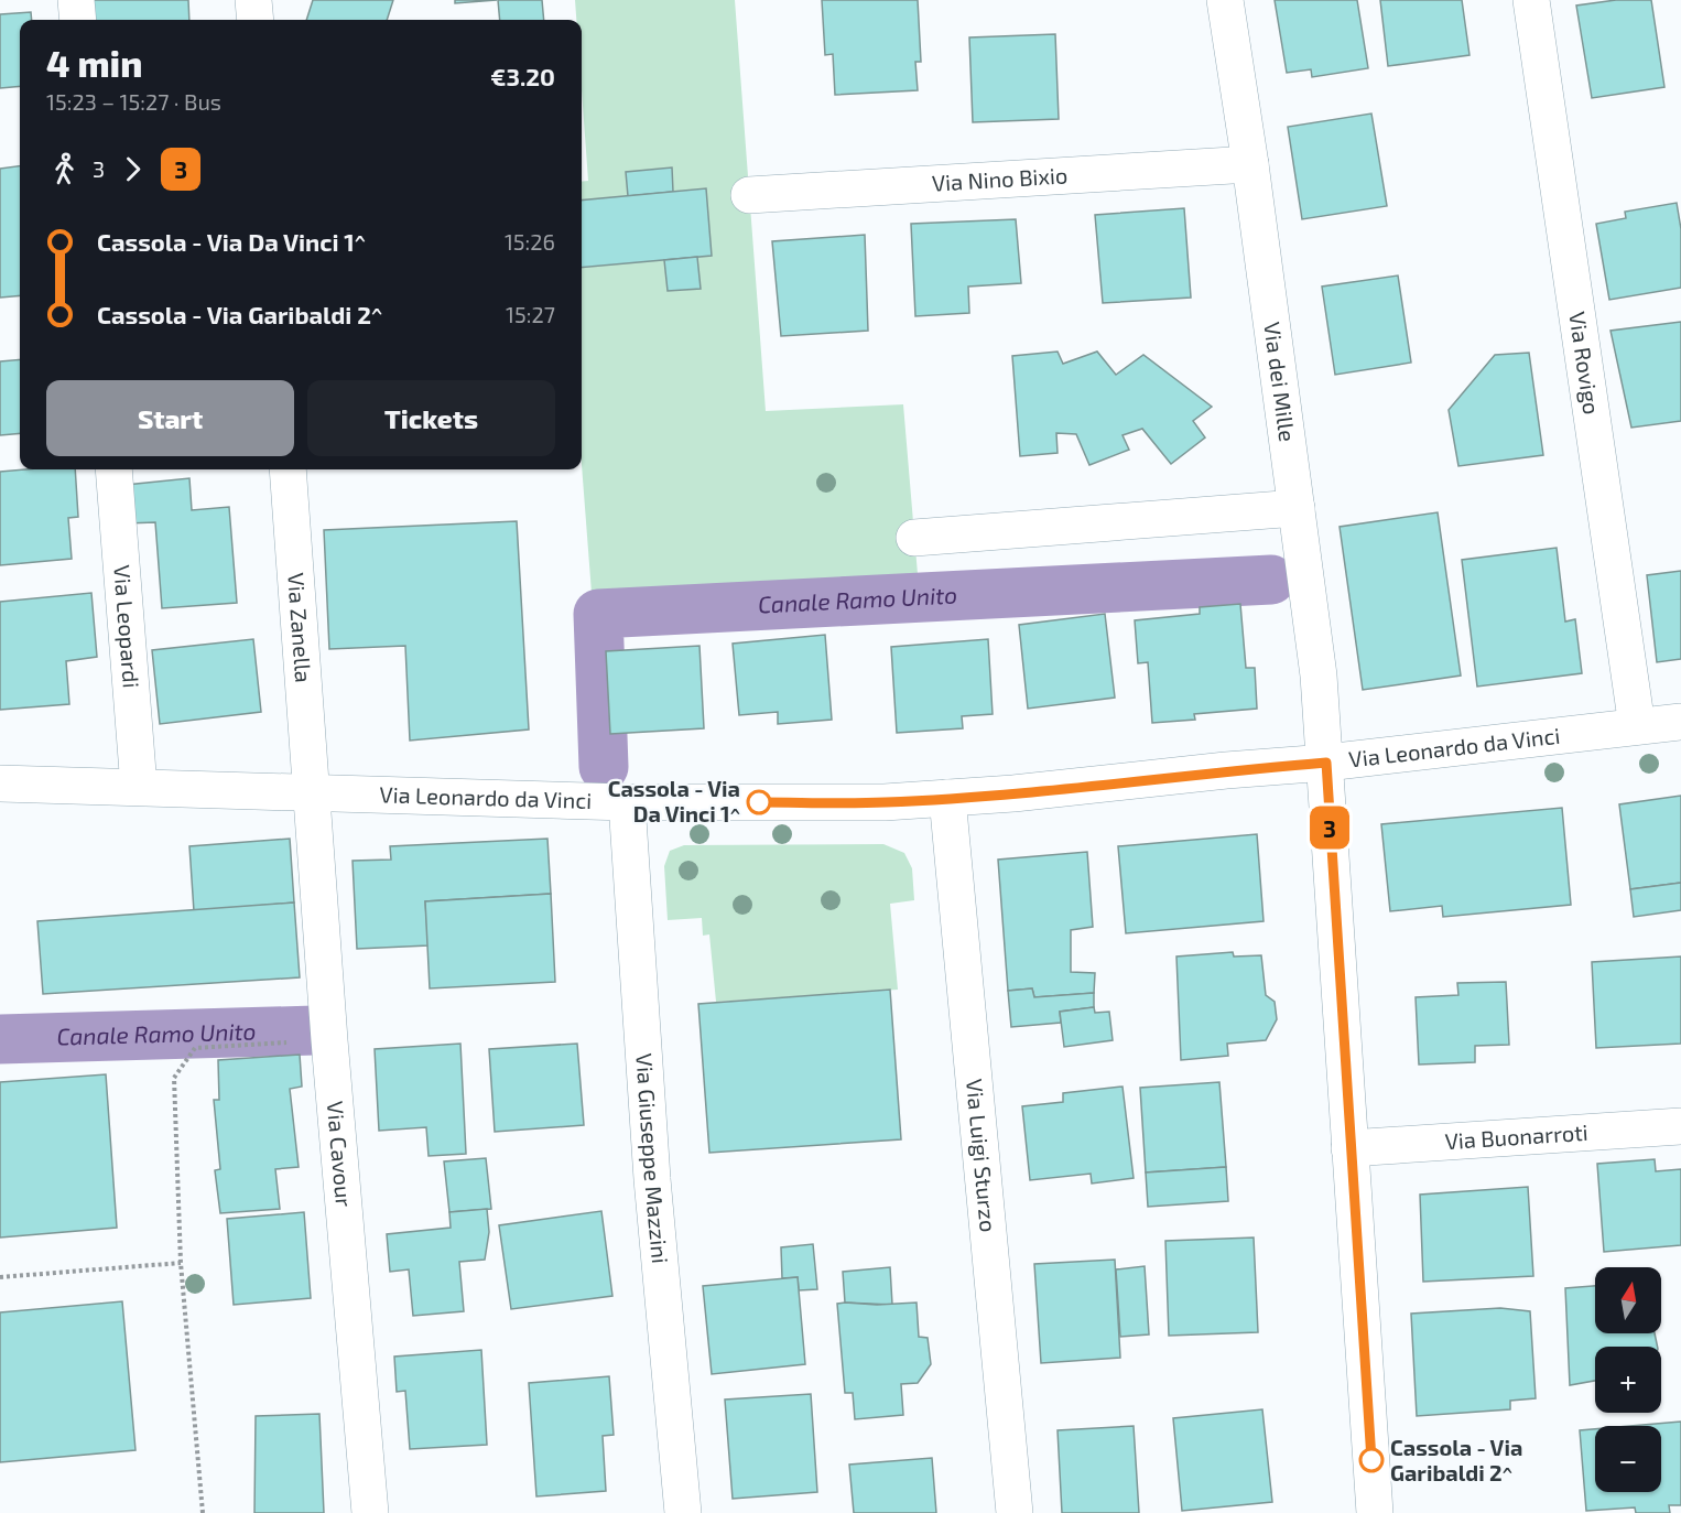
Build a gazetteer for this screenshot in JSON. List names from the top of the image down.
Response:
{
  "streets": {
    "street": [
      "Via Nino Bixio",
      "Via Rovigo",
      "Via dei Mille",
      "Via Leopardi",
      "Via Zanella",
      "Via Leonardo da Vinci",
      "Via Buonarroti",
      "Via Cavour",
      "Via Luigi Sturzo",
      "Via Giuseppe Mazzini"
    ]
  },
  "crossings": [
    ["Via Nino Bixio", "Via dei Mille"],
    ["Via Rovigo", "Via Leonardo da Vinci"],
    ["Via dei Mille", "Via Leonardo da Vinci"],
    ["Via dei Mille", "Via Buonarroti"],
    ["Via Leopardi", "Via Leonardo da Vinci"],
    ["Via Zanella", "Via Leonardo da Vinci"],
    ["Via Zanella", "Via Cavour"],
    ["Via Leonardo da Vinci", "Via Cavour"],
    ["Via Leonardo da Vinci", "Via Luigi Sturzo"],
    ["Via Leonardo da Vinci", "Via Giuseppe Mazzini"]
  ],
  "water": ["Canale Ramo Unito"],
  "places": ["Cassola - Via Da Vinci 1^", "Cassola - Via Garibaldi 2^"],
  "lines": ["bus line 3"],
  "north": "top",
  "page": {
    "on_map": "3",
    "heading": ["4 min", "15:23 – 15:27 · Bus", "€3.20"],
    "legs": ["3", "3"],
    "list": [
      {
        "name": "Cassola - Via Da Vinci 1^",
        "value": "15:26"
      },
      {
        "name": "Cassola - Via Garibaldi 2^",
        "value": "15:27"
      }
    ],
    "buttons": ["Start", "Tickets"],
    "map_buttons": ["+", "−"]
  }
}
